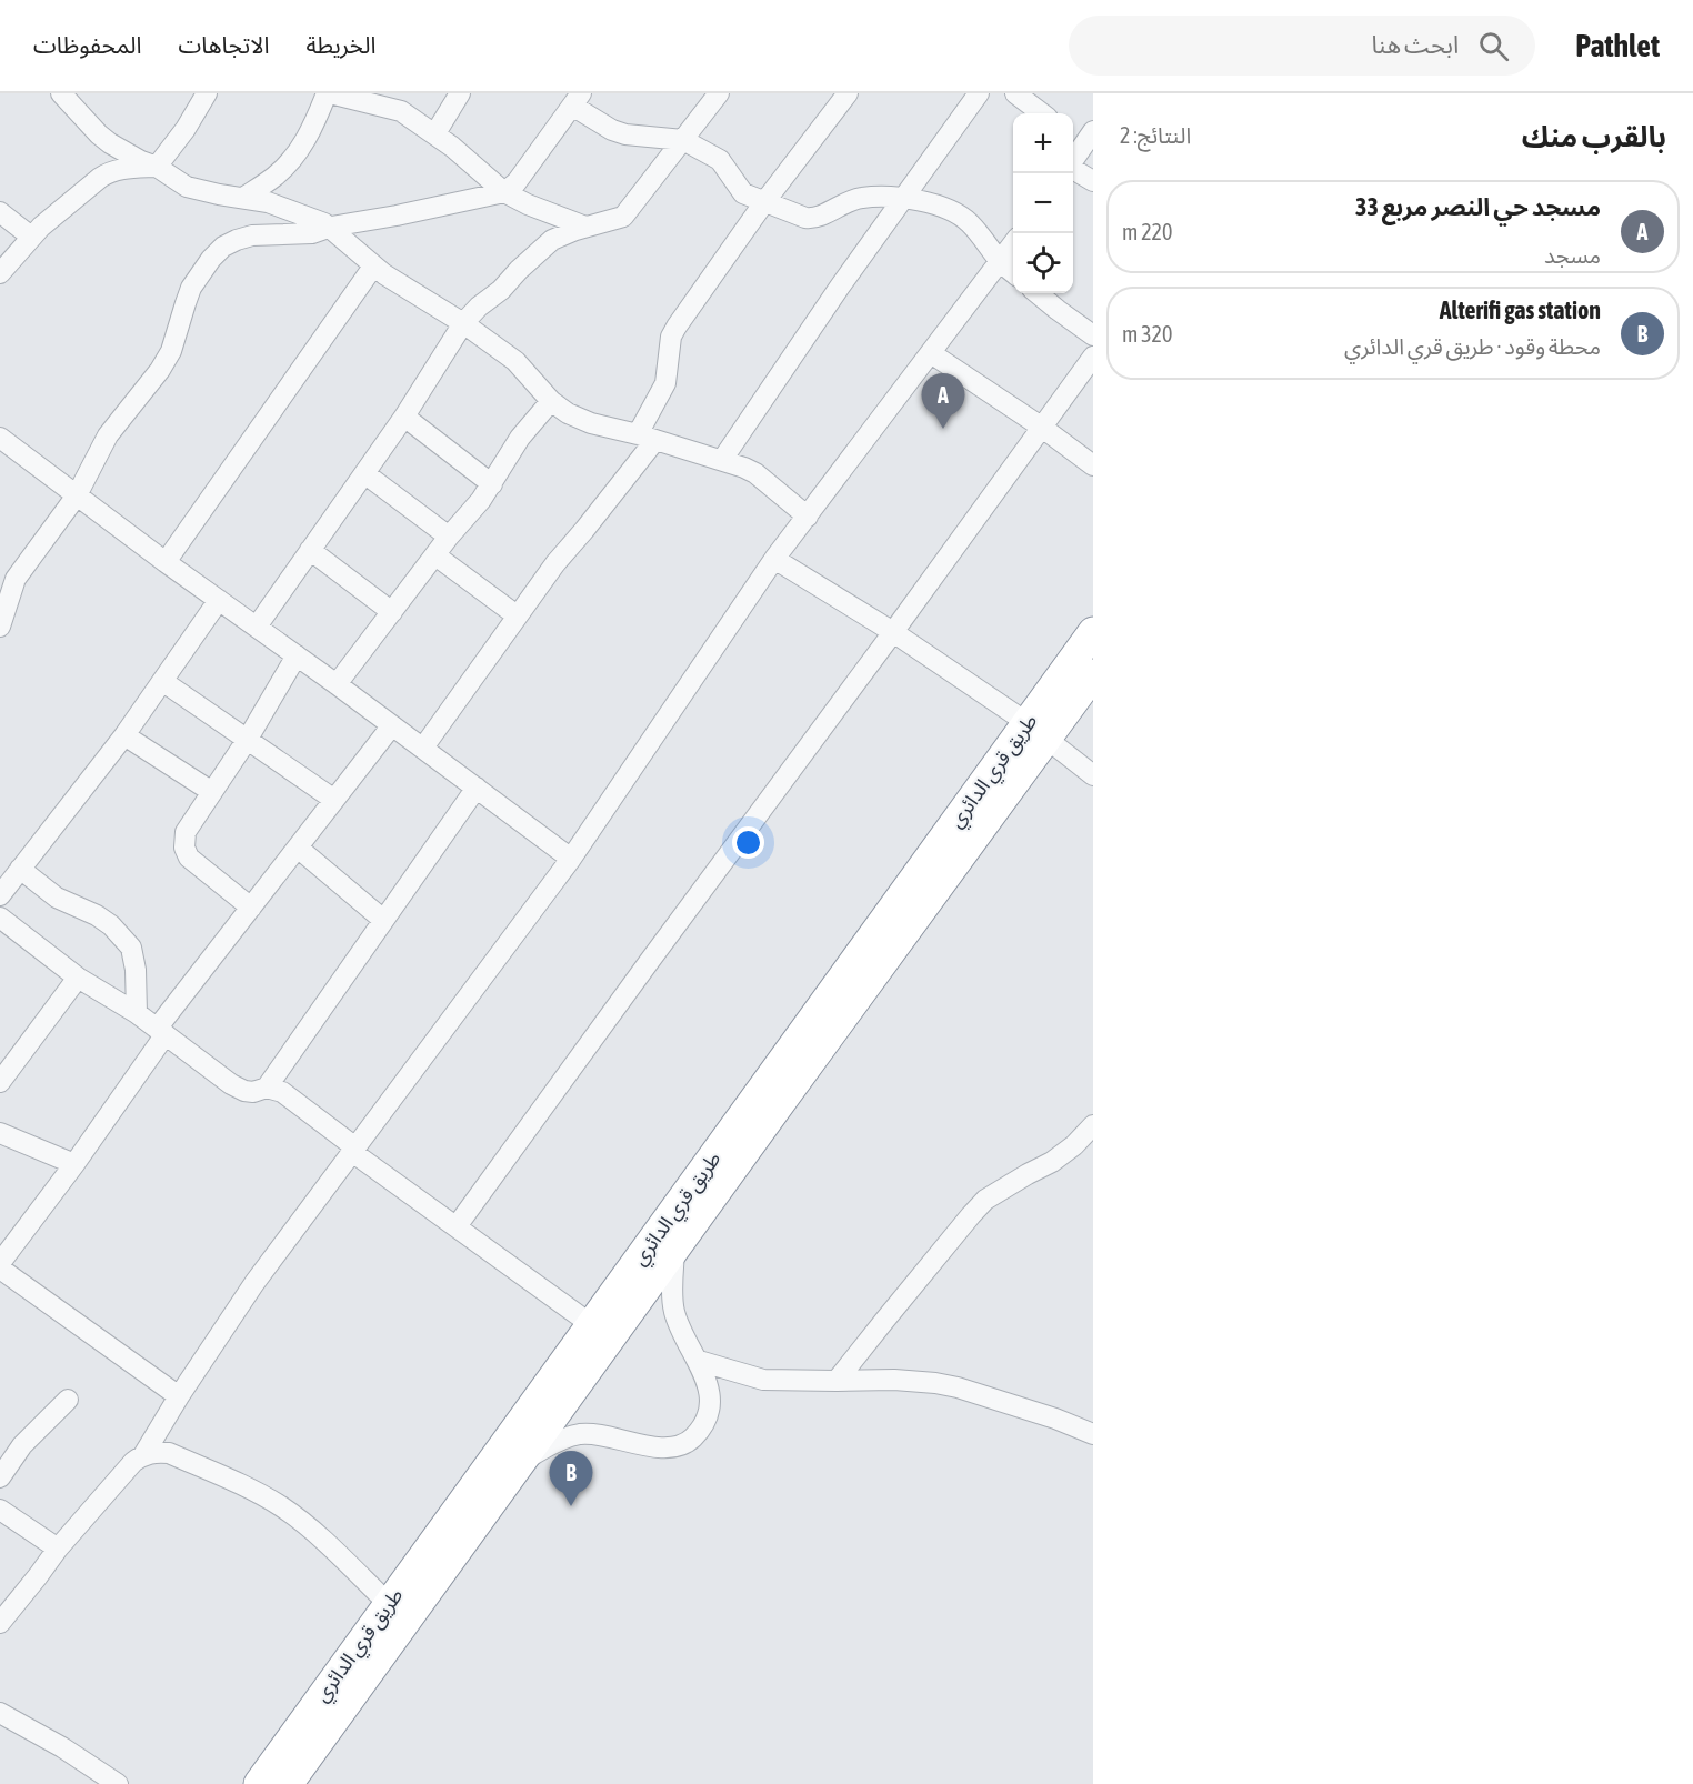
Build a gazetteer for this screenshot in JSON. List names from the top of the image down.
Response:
{
  "streets": {
    "highway": ["طريق قري الدائري"]
  },
  "page": {
    "header": "Pathlet",
    "search": "ابحث هنا",
    "nav": ["الخريطة", "الاتجاهات", "المحفوظات"],
    "heading": ["بالقرب منك", "النتائج: 2"],
    "map_buttons": ["+", "−"],
    "list": [
      {
        "mark": "A",
        "name": "مسجد حي النصر مربع 33",
        "note": "مسجد",
        "value": "220 m"
      },
      {
        "mark": "B",
        "name": "Alterifi gas station",
        "note": "محطة وقود · طريق قري الدائري",
        "value": "320 m"
      }
    ],
    "pins": ["A", "B"]
  }
}
